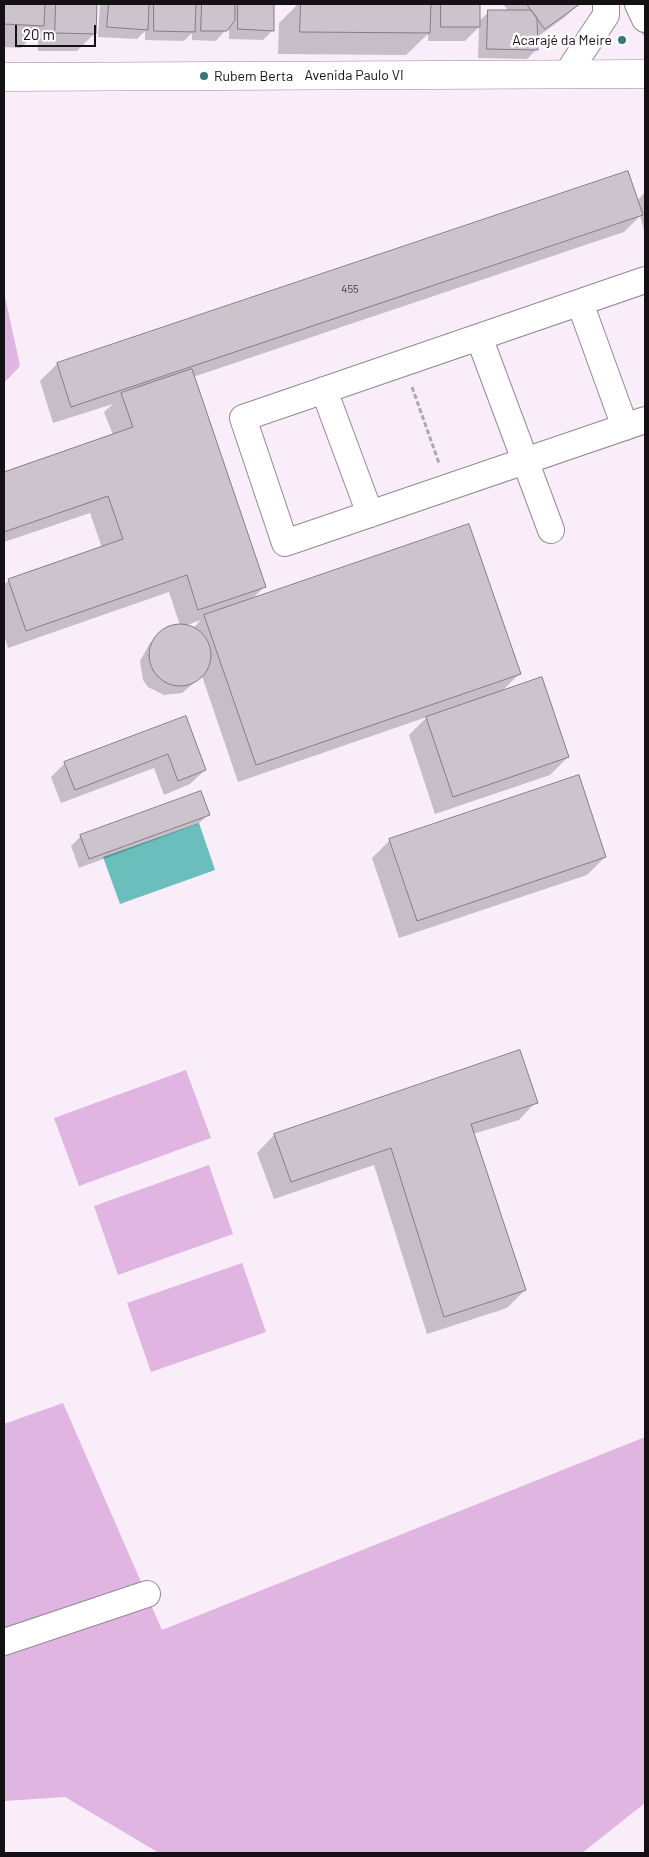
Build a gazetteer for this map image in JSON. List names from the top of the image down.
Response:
{
  "streets": {
    "main road": ["Avenida Paulo VI"]
  },
  "places": ["Acarajé da Meire", "Rubem Berta"],
  "house_numbers": ["455"],
  "scale_bar": "20 m"
}
